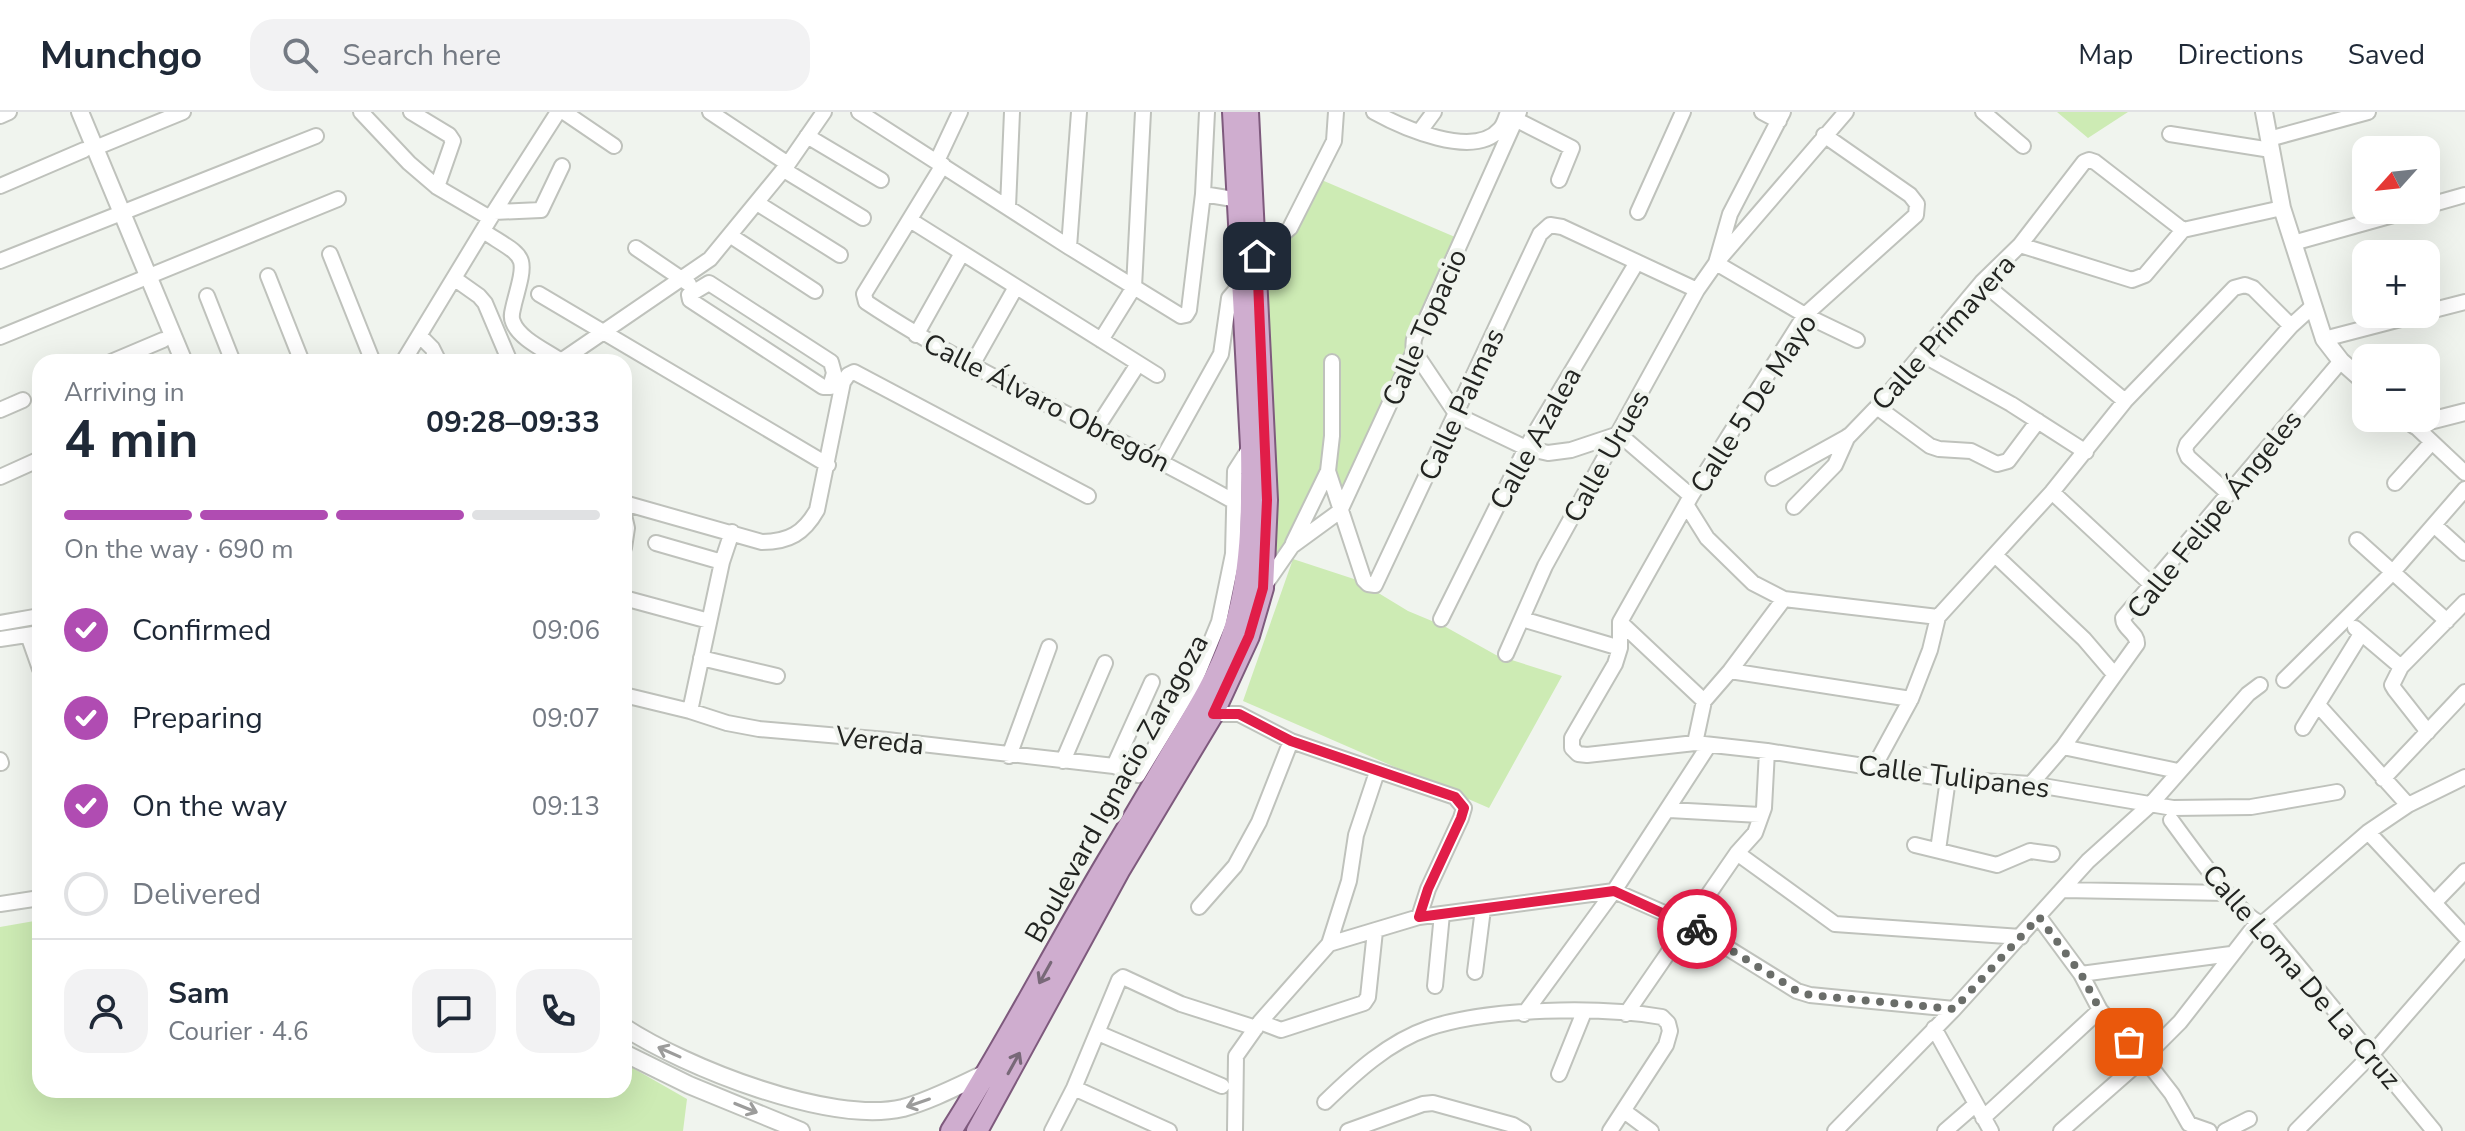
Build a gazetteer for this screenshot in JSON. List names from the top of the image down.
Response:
{
  "streets": {
    "main road": ["Boulevard Ignacio Zaragoza"],
    "street": [
      "Calle Topacio",
      "Calle Primavera",
      "Calle Álvaro Obregón",
      "Calle 5 De Mayo",
      "Calle Palmas",
      "Calle Azalea",
      "Calle Urues",
      "Calle Felipe Ángeles",
      "Vereda",
      "Calle Tulipanes",
      "Calle Loma De La Cruz"
    ]
  },
  "crossings": [
    ["Calle Topacio", "Calle Palmas"],
    ["Calle Álvaro Obregón", "Vereda"],
    ["Calle 5 De Mayo", "Calle Urues"],
    ["Calle Palmas", "Calle Azalea"],
    ["Calle Felipe Ángeles", "Calle Tulipanes"]
  ],
  "north": "bottom left",
  "page": {
    "header": "Munchgo",
    "search": "Search here",
    "nav": ["Map", "Directions", "Saved"],
    "map_buttons": ["+", "−"],
    "heading": ["4 min", "Arriving in", "09:28–09:33"],
    "panel": ["Sam", "Courier · 4.6"],
    "bar": "On the way · 690 m",
    "list": [
      ["Confirmed", "09:06"],
      ["Preparing", "09:07"],
      ["On the way", "09:13"],
      "Delivered"
    ]
  }
}
